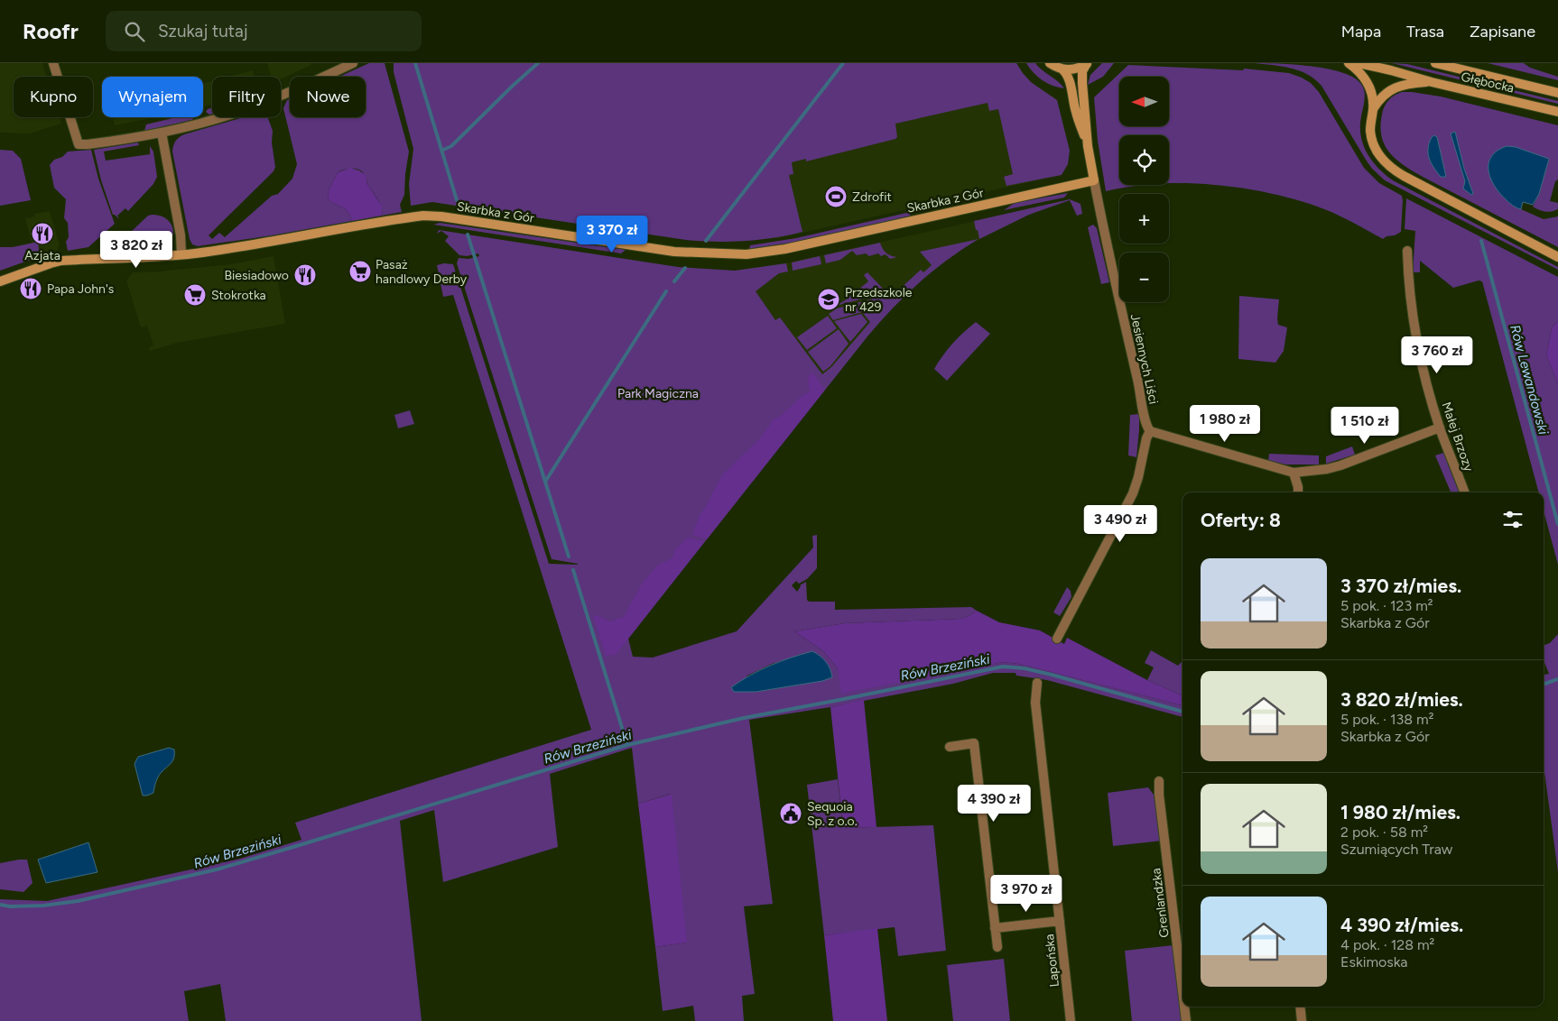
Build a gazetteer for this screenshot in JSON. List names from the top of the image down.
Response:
{
  "streets": {
    "street": [
      "Głębocka",
      "Skarbka z Gór",
      "Jesiennych Liści",
      "Małej Brzozy",
      "Grenlandzka",
      "Lapońska"
    ]
  },
  "crossings": [
    ["Skarbka z Gór", "Jesiennych Liści"]
  ],
  "water": ["Rów Lewandowski", "Rów Brzeziński"],
  "parks": ["Park Magiczna"],
  "places": {
    "sports": ["Zdrofit"],
    "restaurant": ["Azjata", "Biesiadowo", "Papa John's"],
    "supermarket": ["Pasaż handlowy Derby", "Stokrotka"],
    "school or university": ["Przedszkole nr 429"],
    "public building": ["Sequoia Sp. z o.o."]
  },
  "north": "left",
  "page": {
    "header": "Roofr",
    "search": "Szukaj tutaj",
    "nav": ["Mapa", "Trasa", "Zapisane"],
    "map_buttons": ["+", "−"],
    "chip": [
      "Kupno",
      "Wynajem",
      "Filtry",
      "Nowe"
    ],
    "price": [
      "3 370 zł",
      "3 820 zł",
      "3 760 zł",
      "1 980 zł",
      "1 510 zł",
      "3 490 zł",
      "4 390 zł",
      "3 970 zł"
    ],
    "heading": "Oferty: 8",
    "list": [
      {
        "name": "3 370 zł/mies.",
        "note": "5 pok. · 123 m² · Skarbka z Gór"
      },
      {
        "name": "3 820 zł/mies.",
        "note": "5 pok. · 138 m² · Skarbka z Gór"
      },
      {
        "name": "1 980 zł/mies.",
        "note": "2 pok. · 58 m² · Szumiących Traw"
      },
      {
        "name": "4 390 zł/mies.",
        "note": "4 pok. · 128 m² · Eskimoska"
      }
    ]
  }
}
